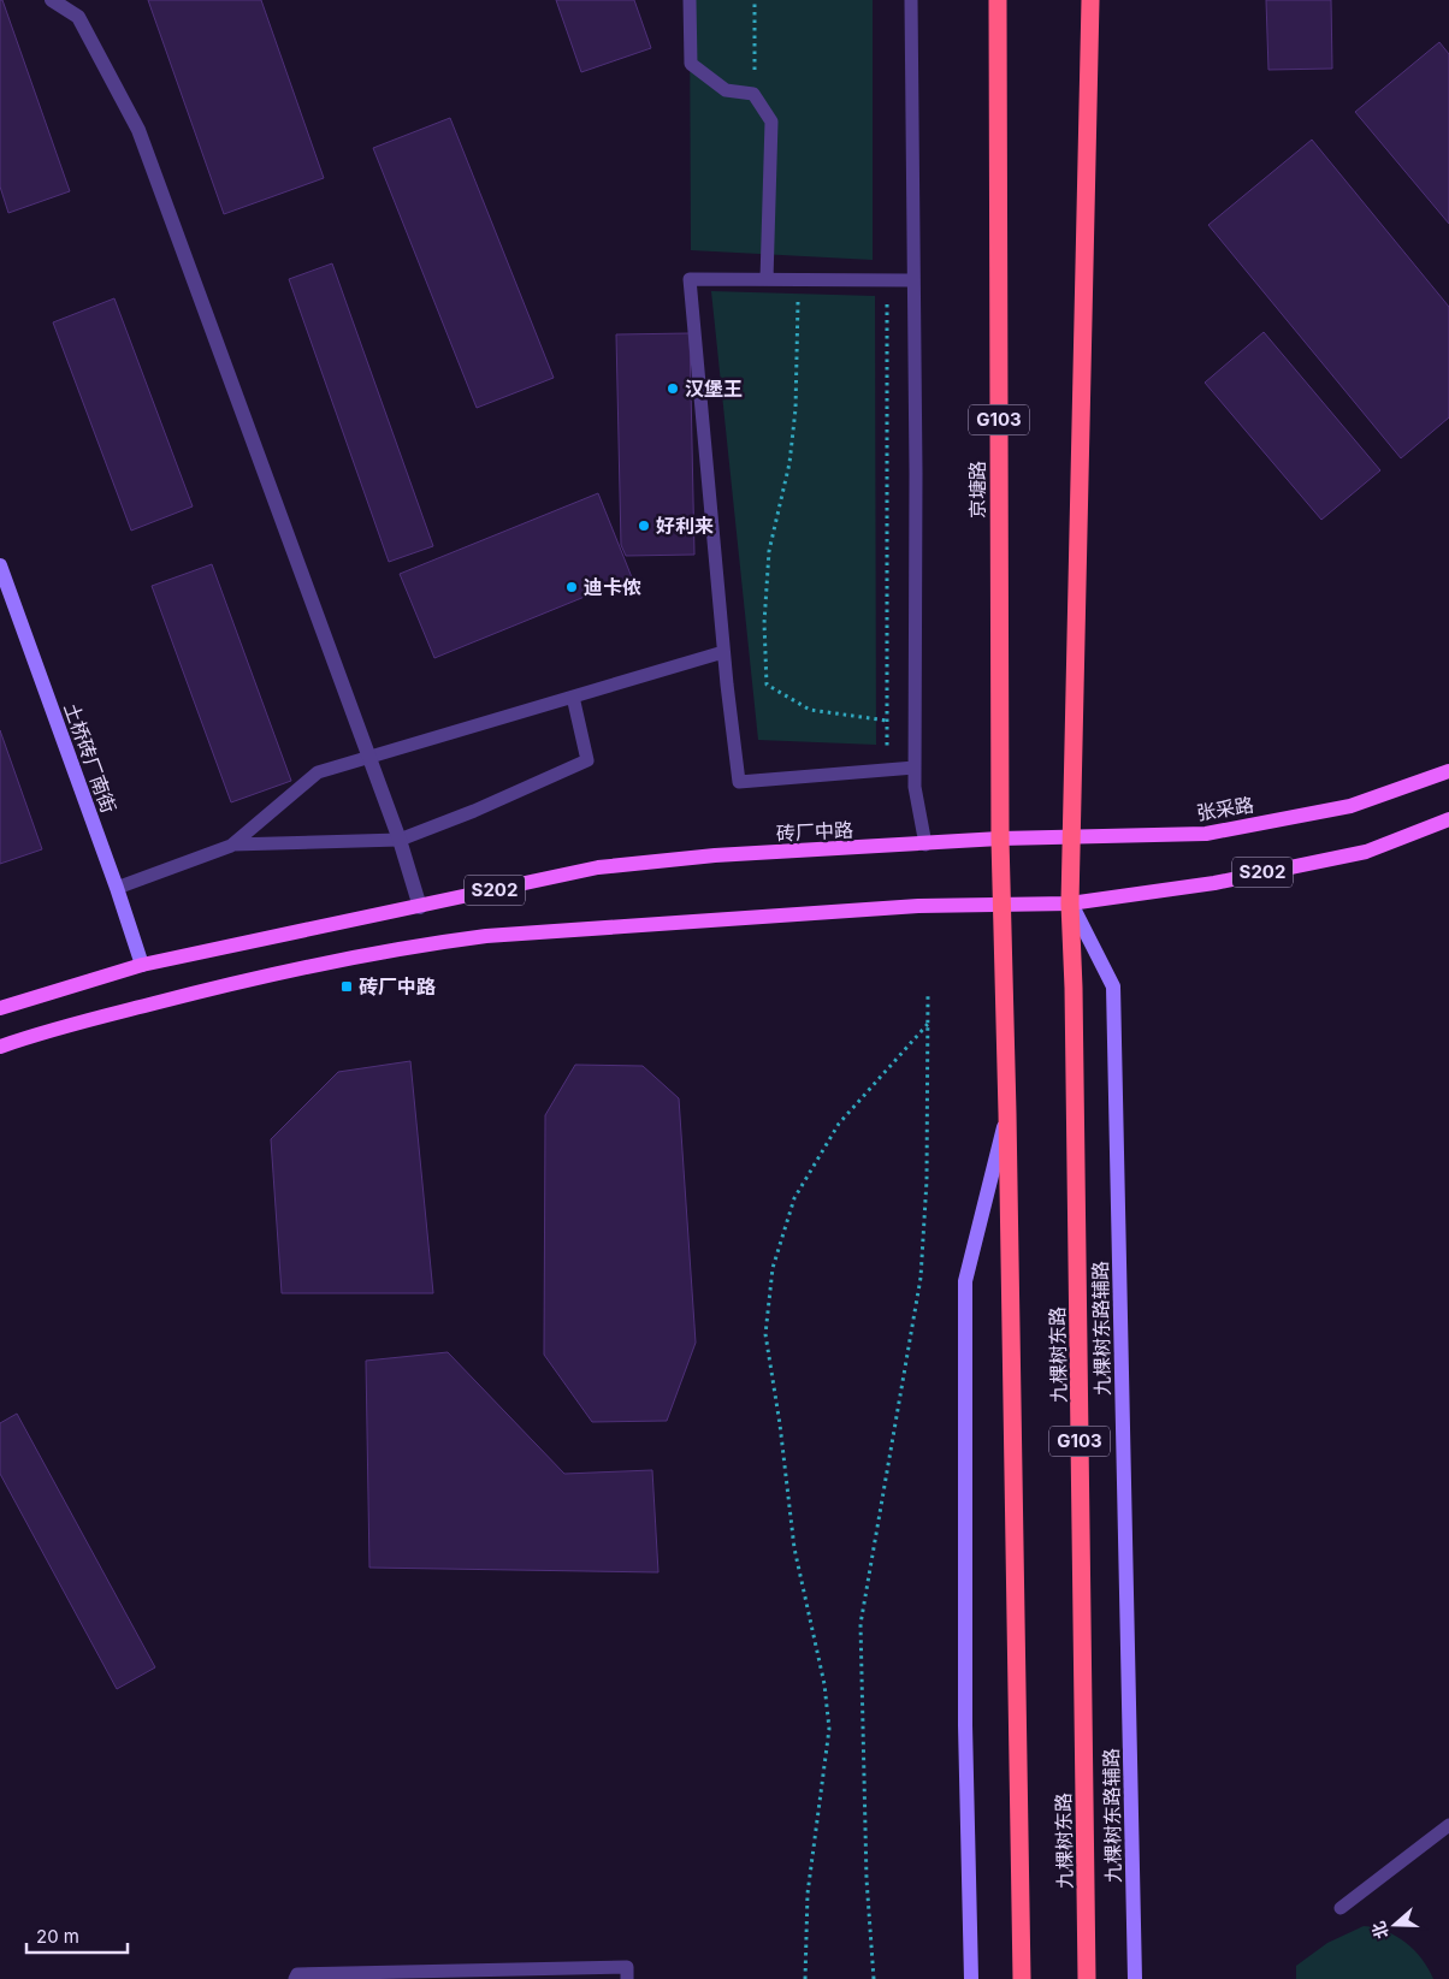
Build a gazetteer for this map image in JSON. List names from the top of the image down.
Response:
{
  "streets": {
    "highway": ["G103", "京塘路", "九棵树东路"],
    "main road": ["张采路", "砖厂中路", "S202"],
    "street": ["土桥砖厂南街", "九棵树东路辅路"]
  },
  "crossings": [
    ["G103", "京塘路"],
    ["G103", "张采路"],
    ["G103", "S202"],
    ["G103", "九棵树东路"],
    ["京塘路", "张采路"],
    ["京塘路", "砖厂中路"],
    ["京塘路", "S202"],
    ["土桥砖厂南街", "砖厂中路"],
    ["张采路", "砖厂中路"],
    ["张采路", "九棵树东路"],
    ["S202", "九棵树东路辅路"],
    ["S202", "九棵树东路"],
    ["九棵树东路辅路", "九棵树东路"]
  ],
  "places": {
    "other": ["汉堡王", "好利来", "迪卡侬"],
    "transit": ["砖厂中路"]
  },
  "scale_bar": "20 m",
  "north": "left"
}
